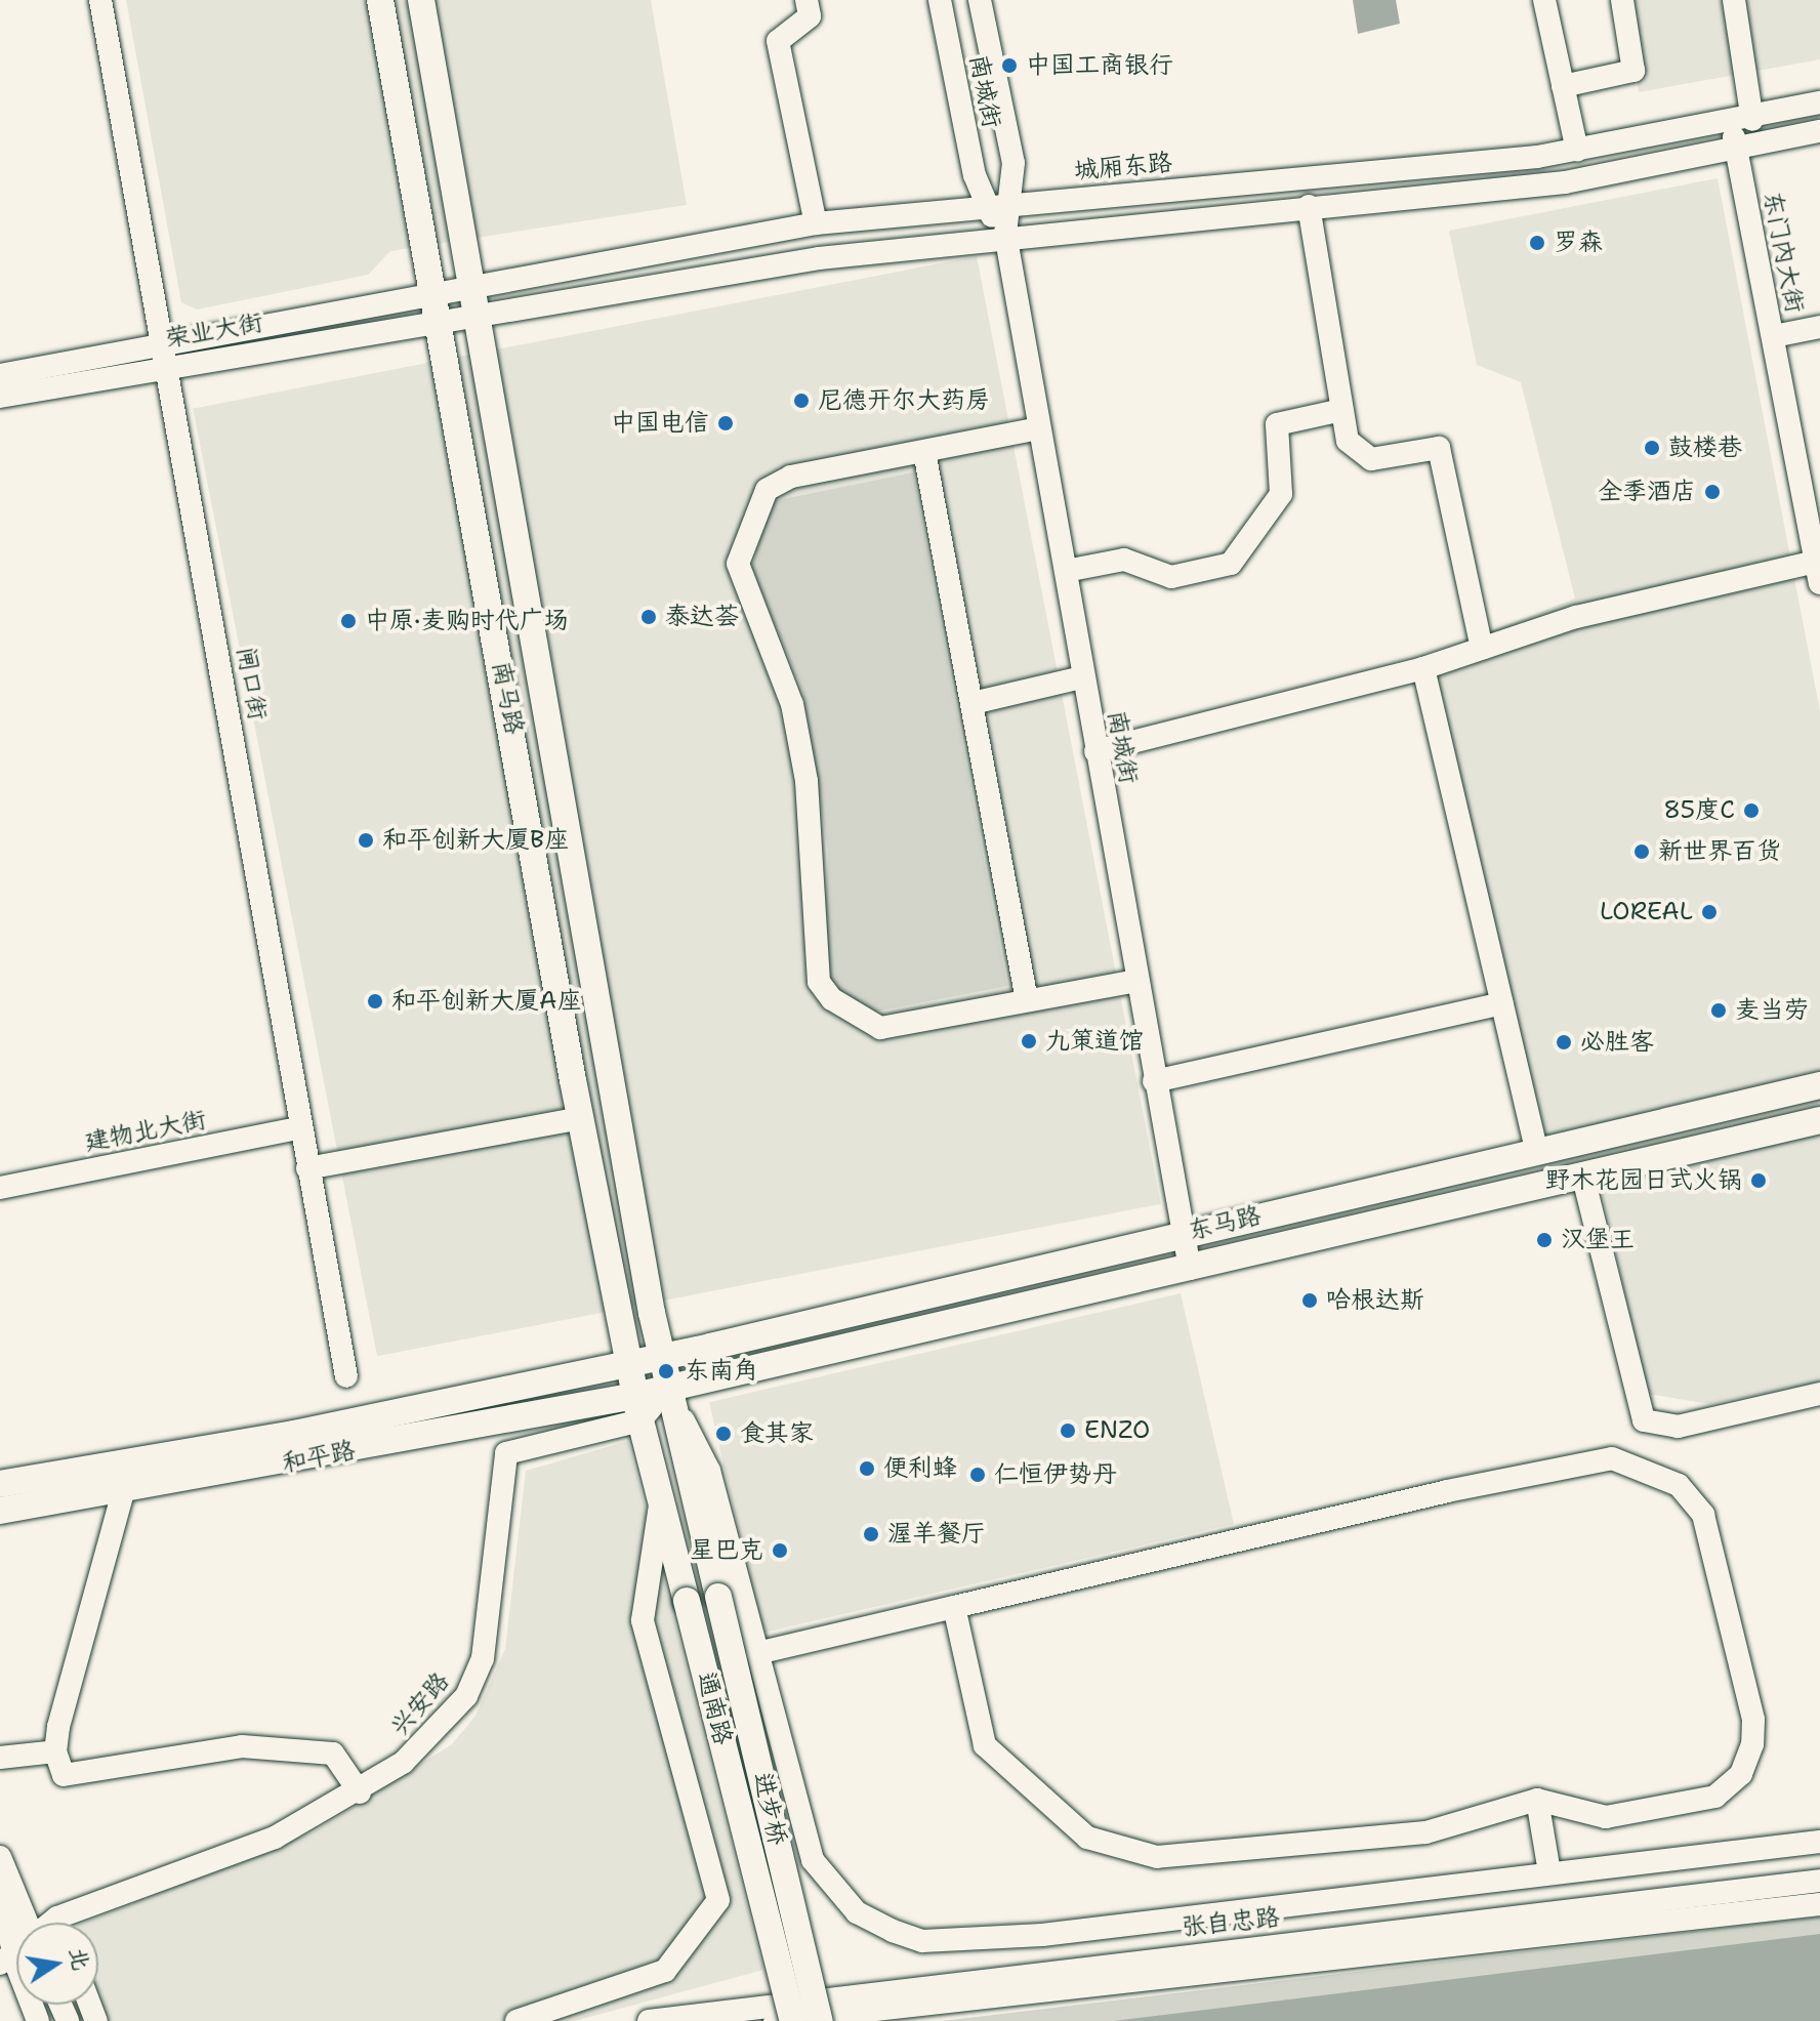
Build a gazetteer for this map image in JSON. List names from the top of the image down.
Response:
{
  "streets": {
    "main road": [
      "南马路",
      "东马路",
      "和平路",
      "通南路",
      "进步桥"
    ],
    "street": [
      "南城街",
      "城厢东路",
      "东门内大街",
      "荣业大街",
      "闸口街",
      "建物北大街",
      "兴安路",
      "张自忠路"
    ]
  },
  "crossings": [
    ["南城街", "城厢东路"],
    ["南城街", "东马路"],
    ["城厢东路", "东门内大街"],
    ["城厢东路", "荣业大街"],
    ["城厢东路", "南马路"],
    ["荣业大街", "闸口街"],
    ["荣业大街", "南马路"],
    ["闸口街", "建物北大街"],
    ["南马路", "东马路"],
    ["南马路", "和平路"],
    ["南马路", "兴安路"],
    ["南马路", "通南路"],
    ["南马路", "进步桥"],
    ["东马路", "和平路"],
    ["东马路", "兴安路"],
    ["东马路", "通南路"],
    ["东马路", "进步桥"],
    ["和平路", "兴安路"],
    ["和平路", "通南路"],
    ["兴安路", "通南路"]
  ],
  "places": [
    "中国工商银行",
    "罗森",
    "尼德开尔大药房",
    "中国电信",
    "鼓楼巷",
    "全季酒店",
    "泰达荟",
    "中原·麦购时代广场",
    "85度C",
    "和平创新大厦B座",
    "新世界百货",
    "LOREAL",
    "和平创新大厦A座",
    "麦当劳",
    "九策道馆",
    "必胜客",
    "野木花园日式火锅",
    "汉堡王",
    "哈根达斯",
    "东南角",
    "ENZO",
    "食其家",
    "便利蜂",
    "仁恒伊势丹",
    "渥羊餐厅",
    "星巴克"
  ],
  "north": "right"
}
